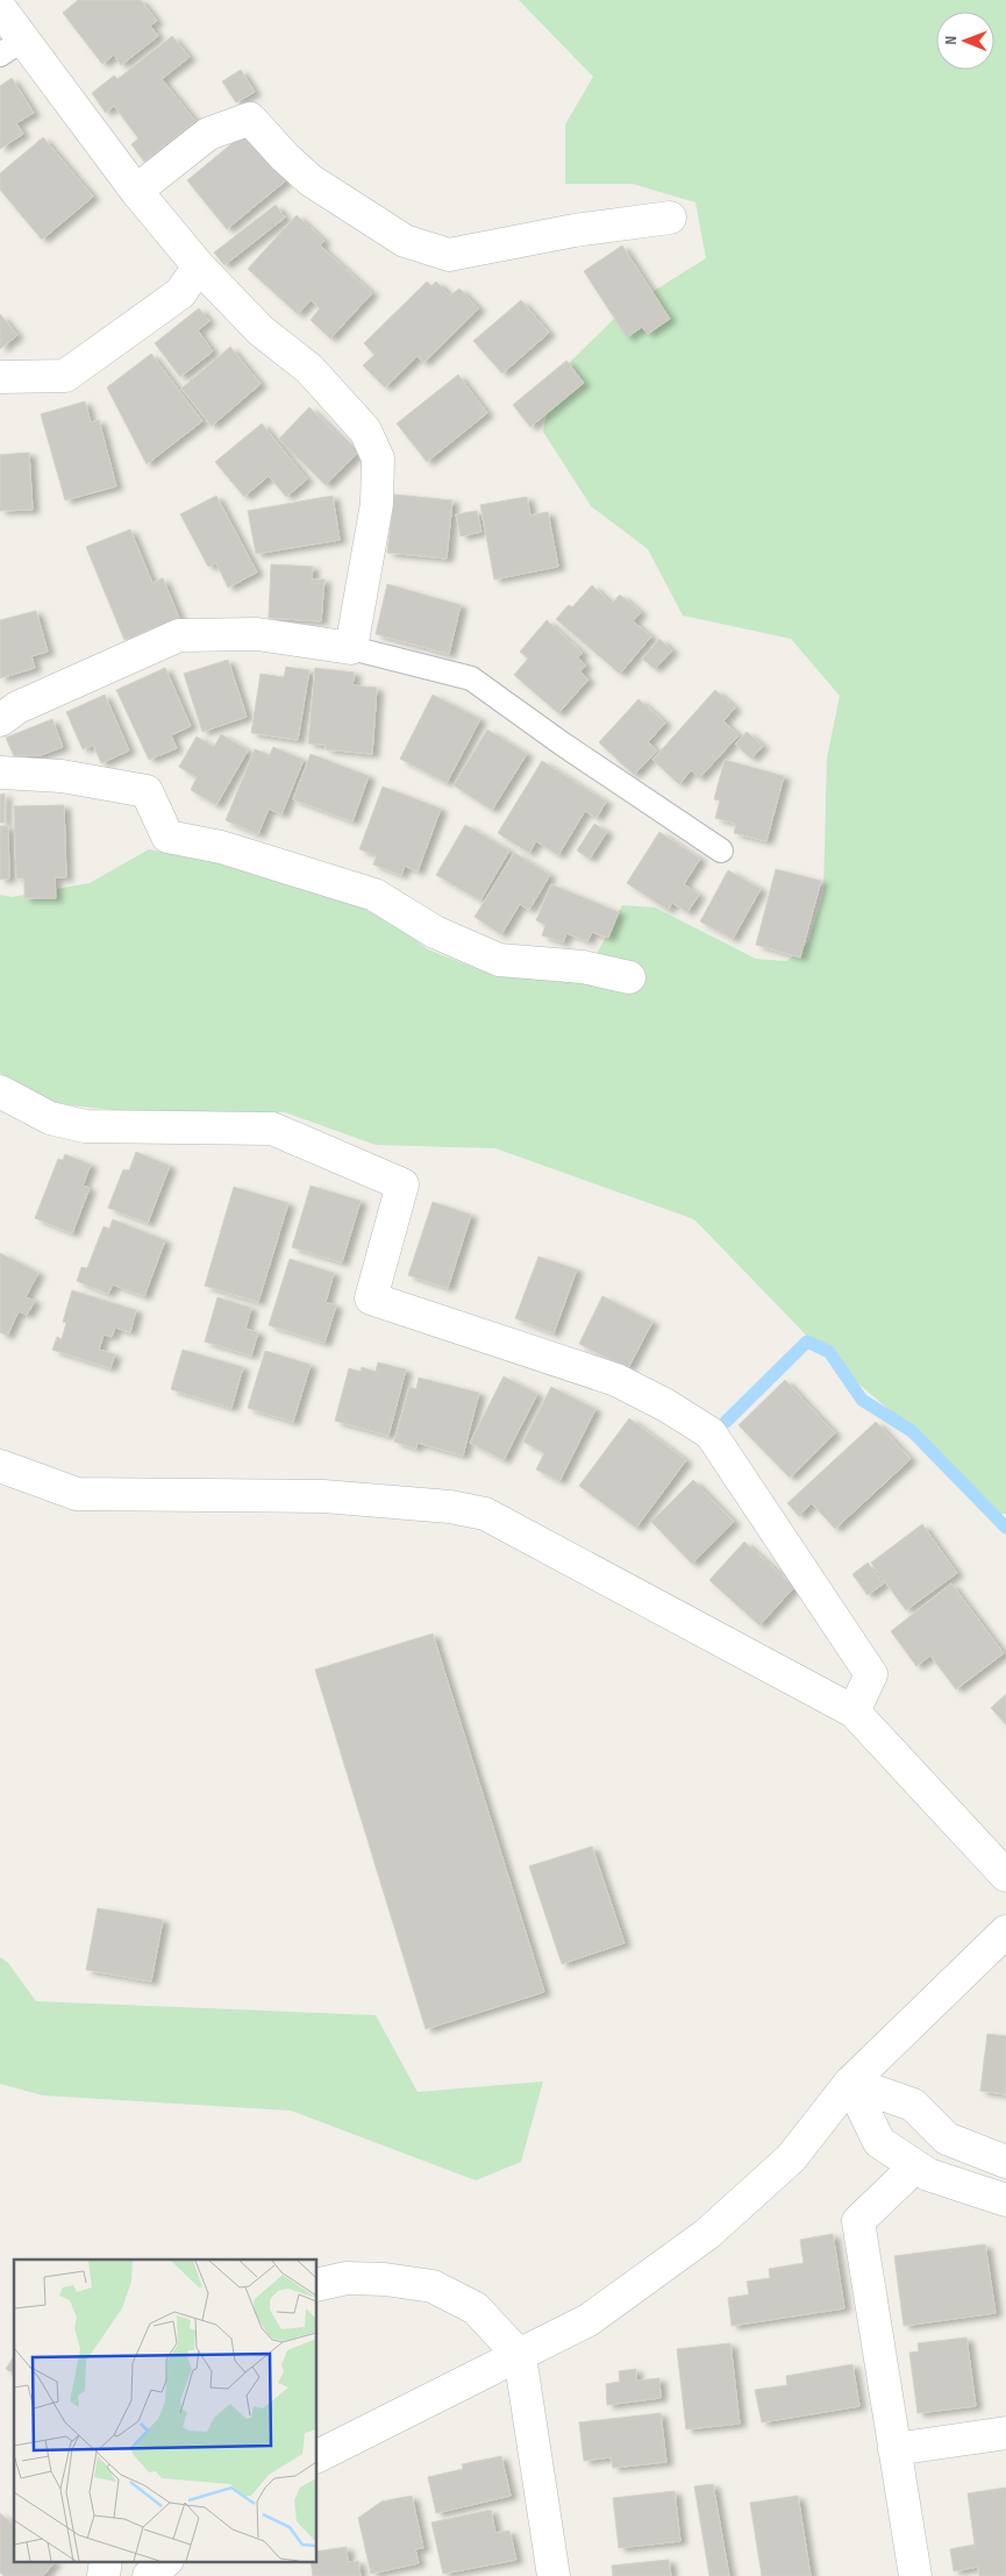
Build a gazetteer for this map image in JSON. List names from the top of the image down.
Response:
{
  "north": "left"
}
